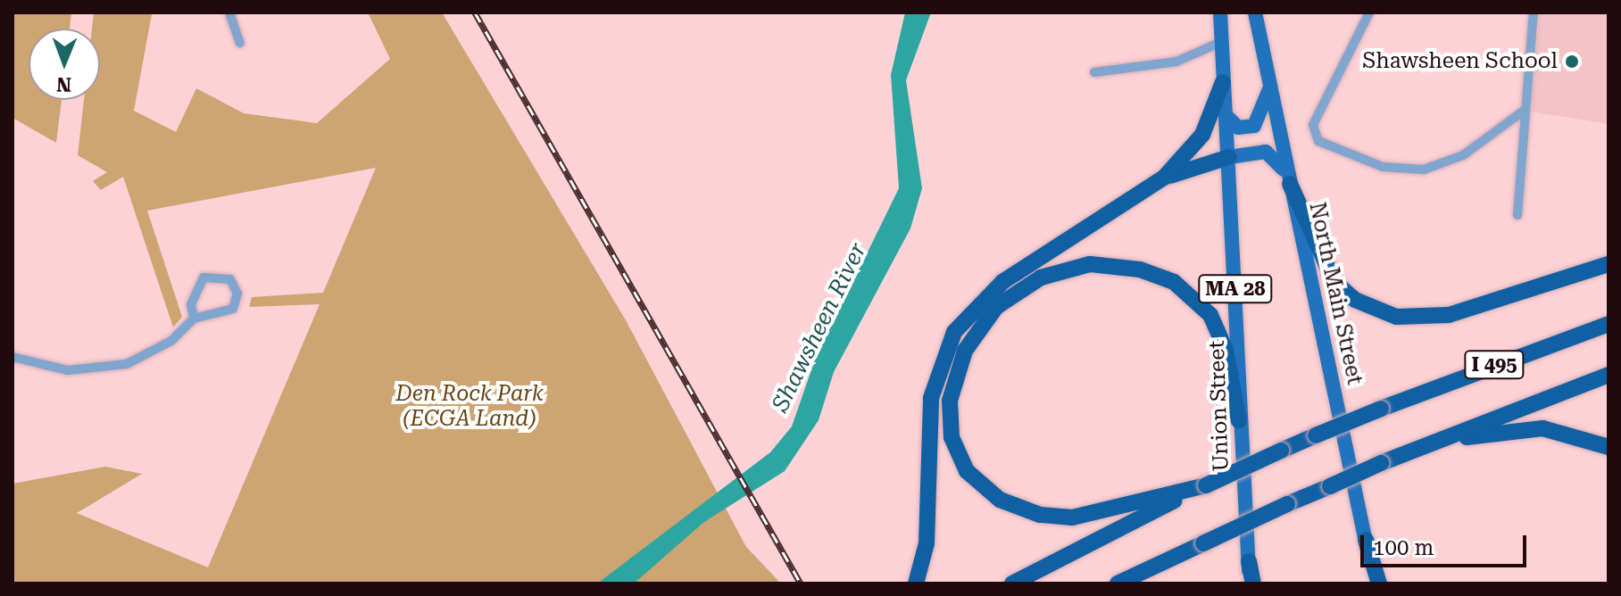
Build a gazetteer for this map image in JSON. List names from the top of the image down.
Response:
{
  "streets": {
    "highway": ["I 495"],
    "main road": ["MA 28", "North Main Street", "Union Street"]
  },
  "water": ["Shawsheen River"],
  "parks": ["Den Rock Park (ECGA Land)"],
  "places": ["Shawsheen School"],
  "scale_bar": "100 m",
  "north": "bottom"
}
